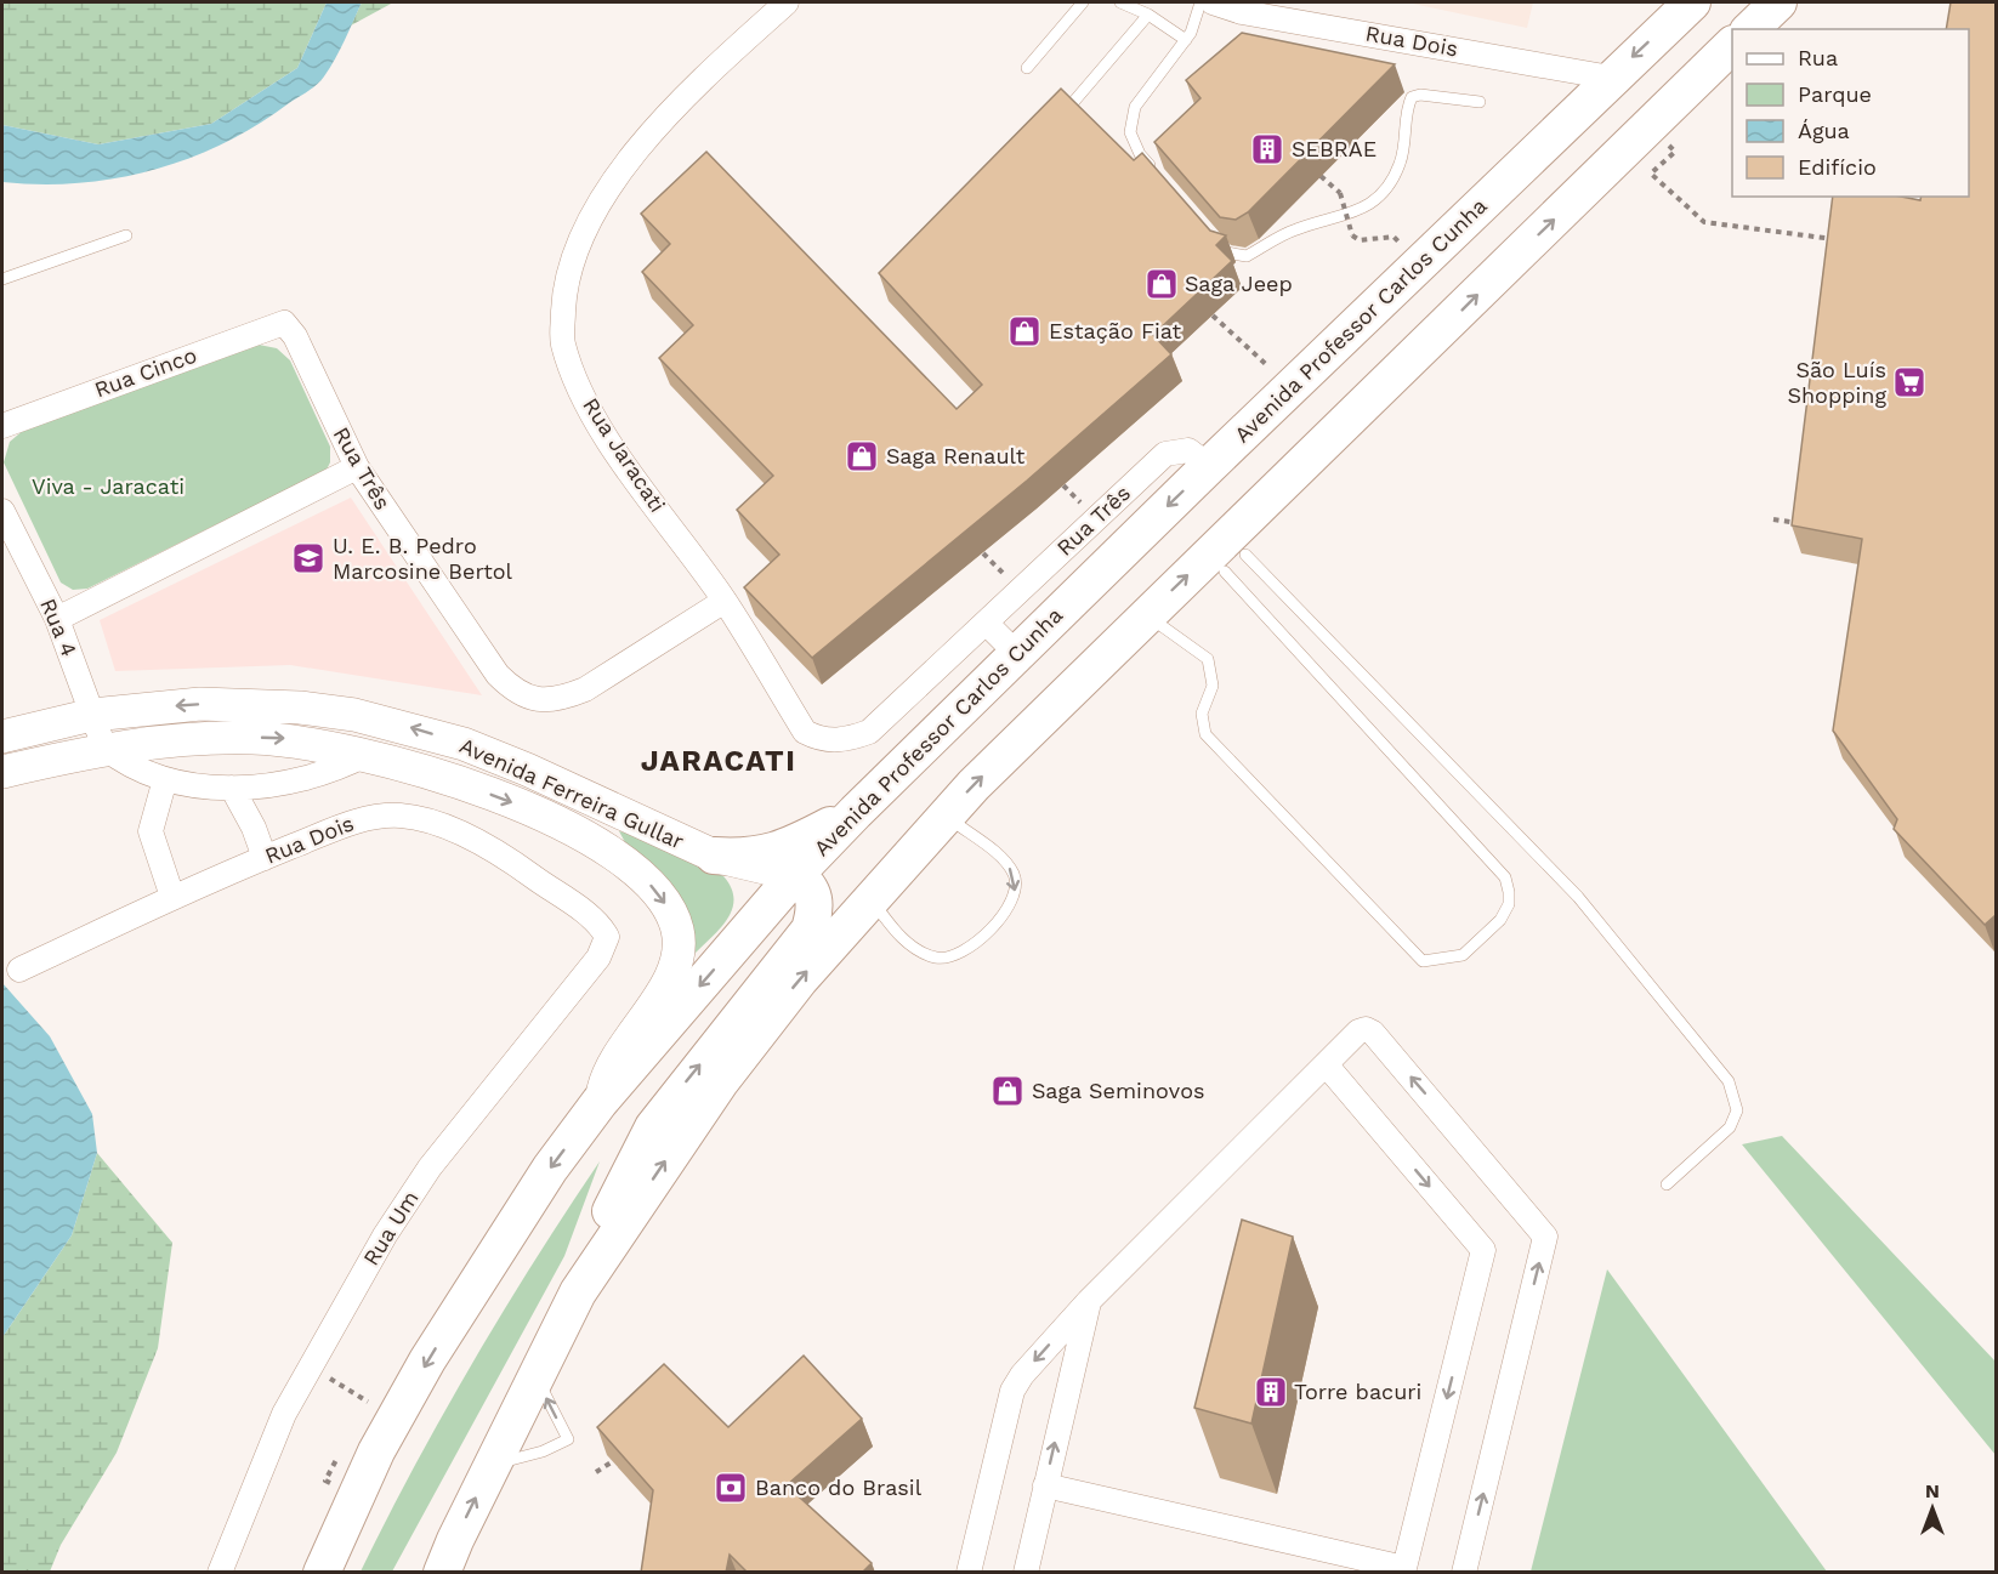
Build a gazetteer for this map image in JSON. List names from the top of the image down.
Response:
{
  "streets": {
    "main road": ["Avenida Professor Carlos Cunha", "Avenida Ferreira Gullar"],
    "street": [
      "Rua Dois",
      "Rua Cinco",
      "Rua Jaracati",
      "Rua Três",
      "Rua 4",
      "Rua Um"
    ]
  },
  "crossings": [
    ["Rua Dois", "Avenida Professor Carlos Cunha"],
    ["Rua Dois", "Rua Um"],
    ["Avenida Professor Carlos Cunha", "Rua Três"],
    ["Avenida Professor Carlos Cunha", "Avenida Ferreira Gullar"],
    ["Rua Cinco", "Rua Três"],
    ["Rua Jaracati", "Rua Três"],
    ["Rua 4", "Avenida Ferreira Gullar"]
  ],
  "districts": ["JARACATI"],
  "parks": ["Viva - Jaracati"],
  "places": {
    "building": ["SEBRAE", "Torre bacuri"],
    "shop": [
      "Saga Jeep",
      "Estação Fiat",
      "Saga Renault",
      "Saga Seminovos"
    ],
    "supermarket": ["São Luís Shopping"],
    "school or university": ["U. E. B. Pedro Marcosine Bertol"],
    "bank": ["Banco do Brasil"]
  },
  "legend": [
    "Rua",
    "Parque",
    "Água",
    "Edifício"
  ],
  "north": "top"
}
